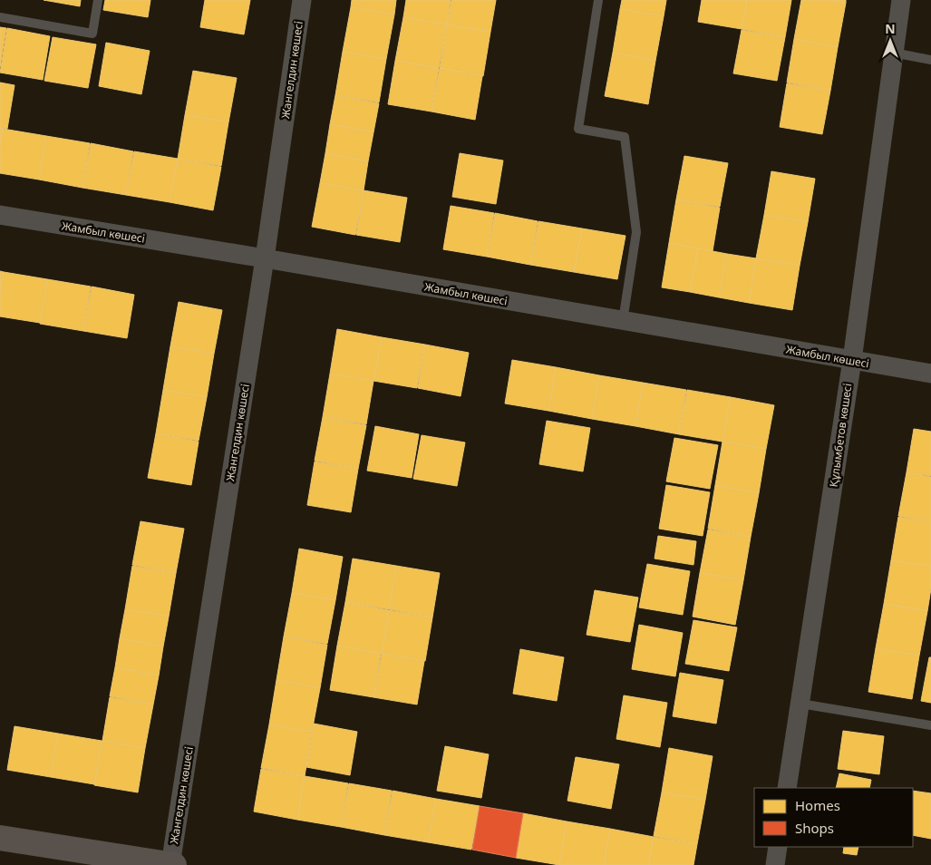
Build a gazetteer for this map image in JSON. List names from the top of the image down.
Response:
{
  "streets": {
    "street": ["Жангелдин көшесі", "Жамбыл көшесі", "Құлымбетов көшесі"]
  },
  "crossings": [
    ["Жангелдин көшесі", "Жамбыл көшесі"],
    ["Жамбыл көшесі", "Құлымбетов көшесі"]
  ],
  "legend": ["Homes", "Shops"],
  "north": "top"
}
